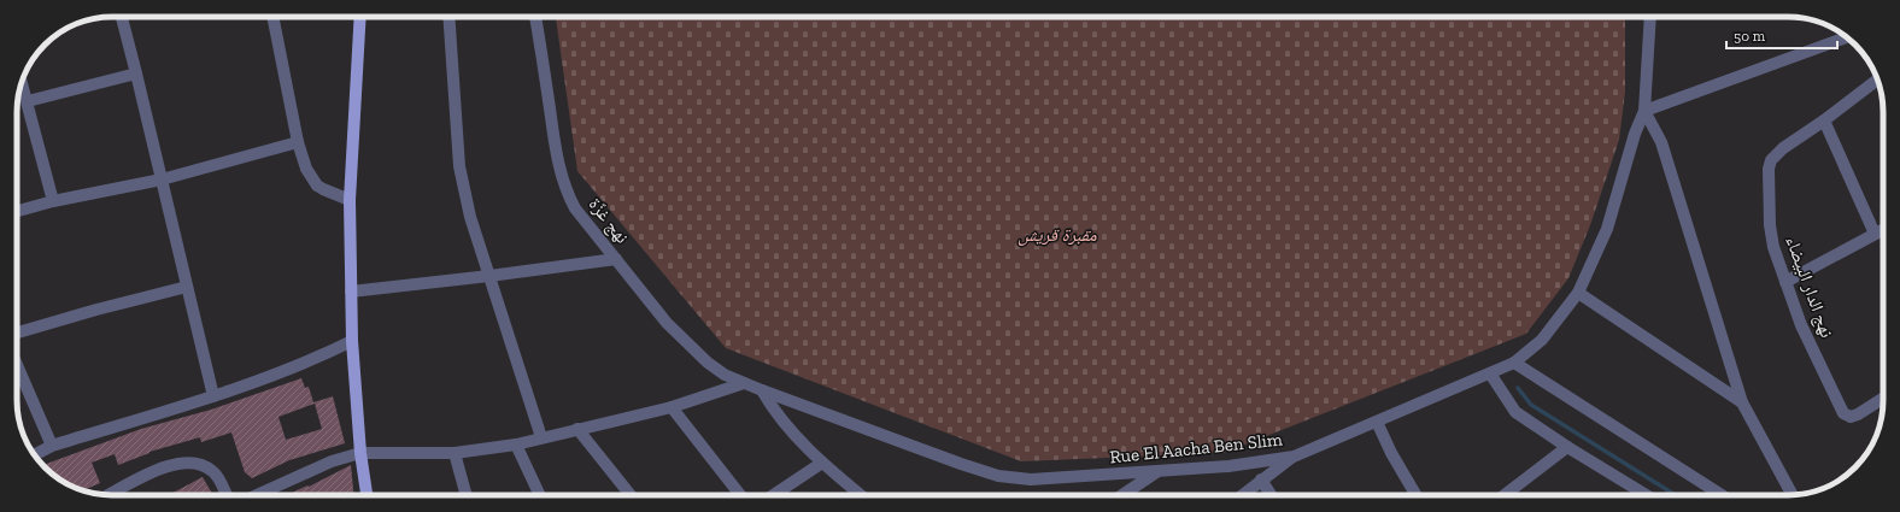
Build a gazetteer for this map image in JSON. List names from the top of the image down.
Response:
{
  "streets": {
    "street": ["نهج غزّة", "نهج الدار البيضاء", "Rue El Aacha Ben Slim"]
  },
  "crossings": [
    ["نهج غزّة", "Rue El Aacha Ben Slim"]
  ],
  "parks": ["مقبرة قريش"],
  "scale_bar": "50 m"
}
